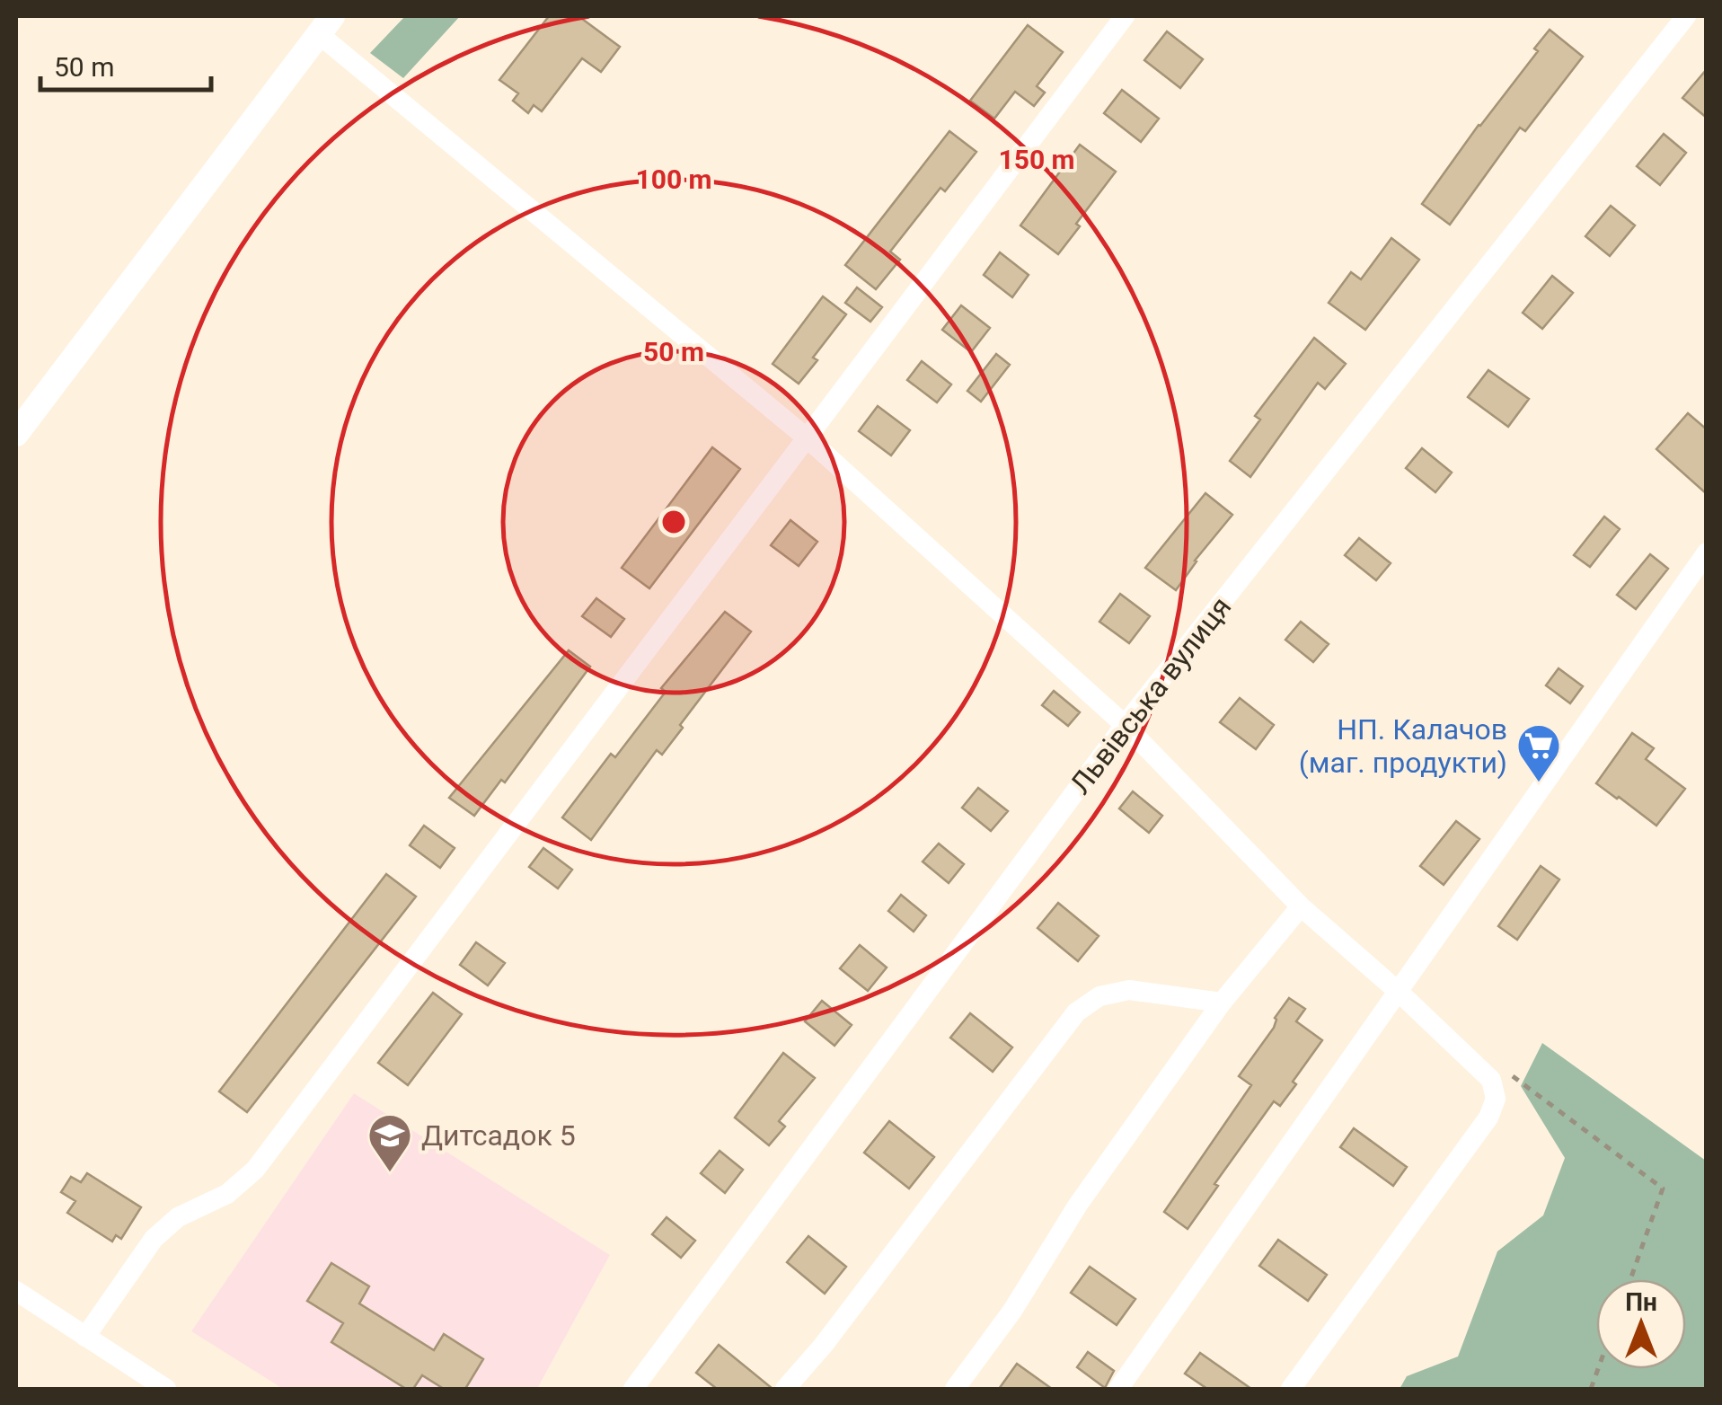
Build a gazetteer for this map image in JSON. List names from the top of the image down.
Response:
{
  "streets": {
    "street": ["Львівська вулиця"]
  },
  "places": {
    "supermarket": ["НП. Калачов (маг. продукти)"],
    "school or university": ["Дитсадок 5"]
  },
  "scale_bar": "50 m",
  "north": "top",
  "rings": ["150 m", "100 m", "50 m"]
}
